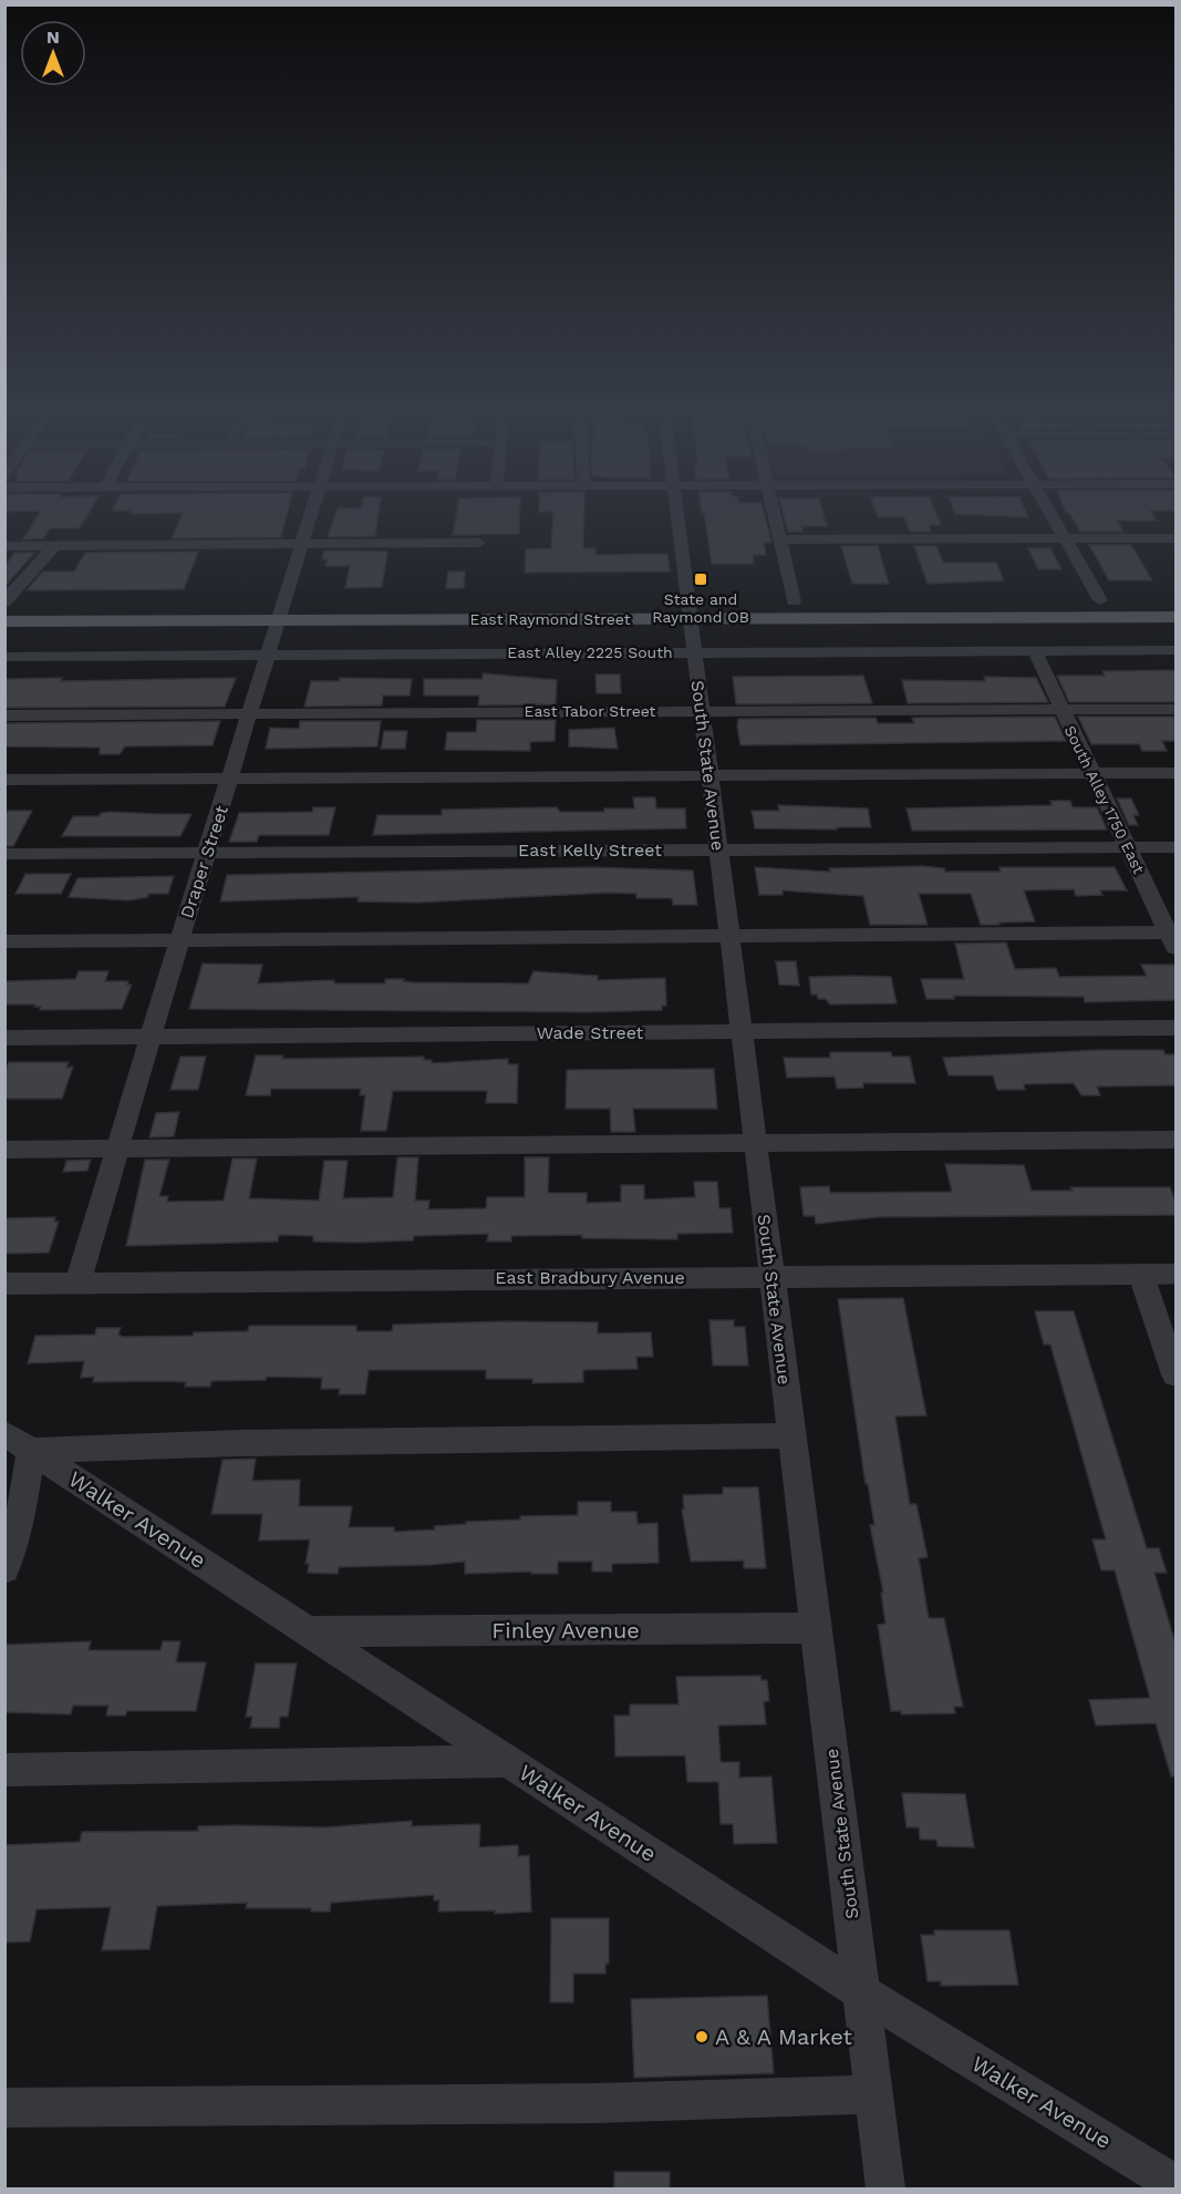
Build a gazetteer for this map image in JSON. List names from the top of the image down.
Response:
{
  "streets": {
    "main road": ["East Raymond Street"],
    "street": [
      "East Alley 2225 South",
      "East Tabor Street",
      "South State Avenue",
      "South Alley 1750 East",
      "East Kelly Street",
      "Draper Street",
      "Wade Street",
      "East Bradbury Avenue",
      "Walker Avenue",
      "Finley Avenue"
    ]
  },
  "crossings": [
    ["East Raymond Street", "South State Avenue"],
    ["East Raymond Street", "Draper Street"],
    ["East Alley 2225 South", "South State Avenue"],
    ["East Alley 2225 South", "South Alley 1750 East"],
    ["East Alley 2225 South", "Draper Street"],
    ["East Tabor Street", "South State Avenue"],
    ["East Tabor Street", "South Alley 1750 East"],
    ["East Tabor Street", "Draper Street"],
    ["South State Avenue", "East Kelly Street"],
    ["South State Avenue", "Wade Street"],
    ["South State Avenue", "East Bradbury Avenue"],
    ["South State Avenue", "Walker Avenue"],
    ["South State Avenue", "Finley Avenue"],
    ["South Alley 1750 East", "East Kelly Street"],
    ["East Kelly Street", "Draper Street"],
    ["Draper Street", "Wade Street"],
    ["Draper Street", "East Bradbury Avenue"],
    ["Walker Avenue", "Finley Avenue"]
  ],
  "places": {
    "transit": ["State and Raymond OB"],
    "other": ["A & A Market"]
  },
  "north": "top"
}
